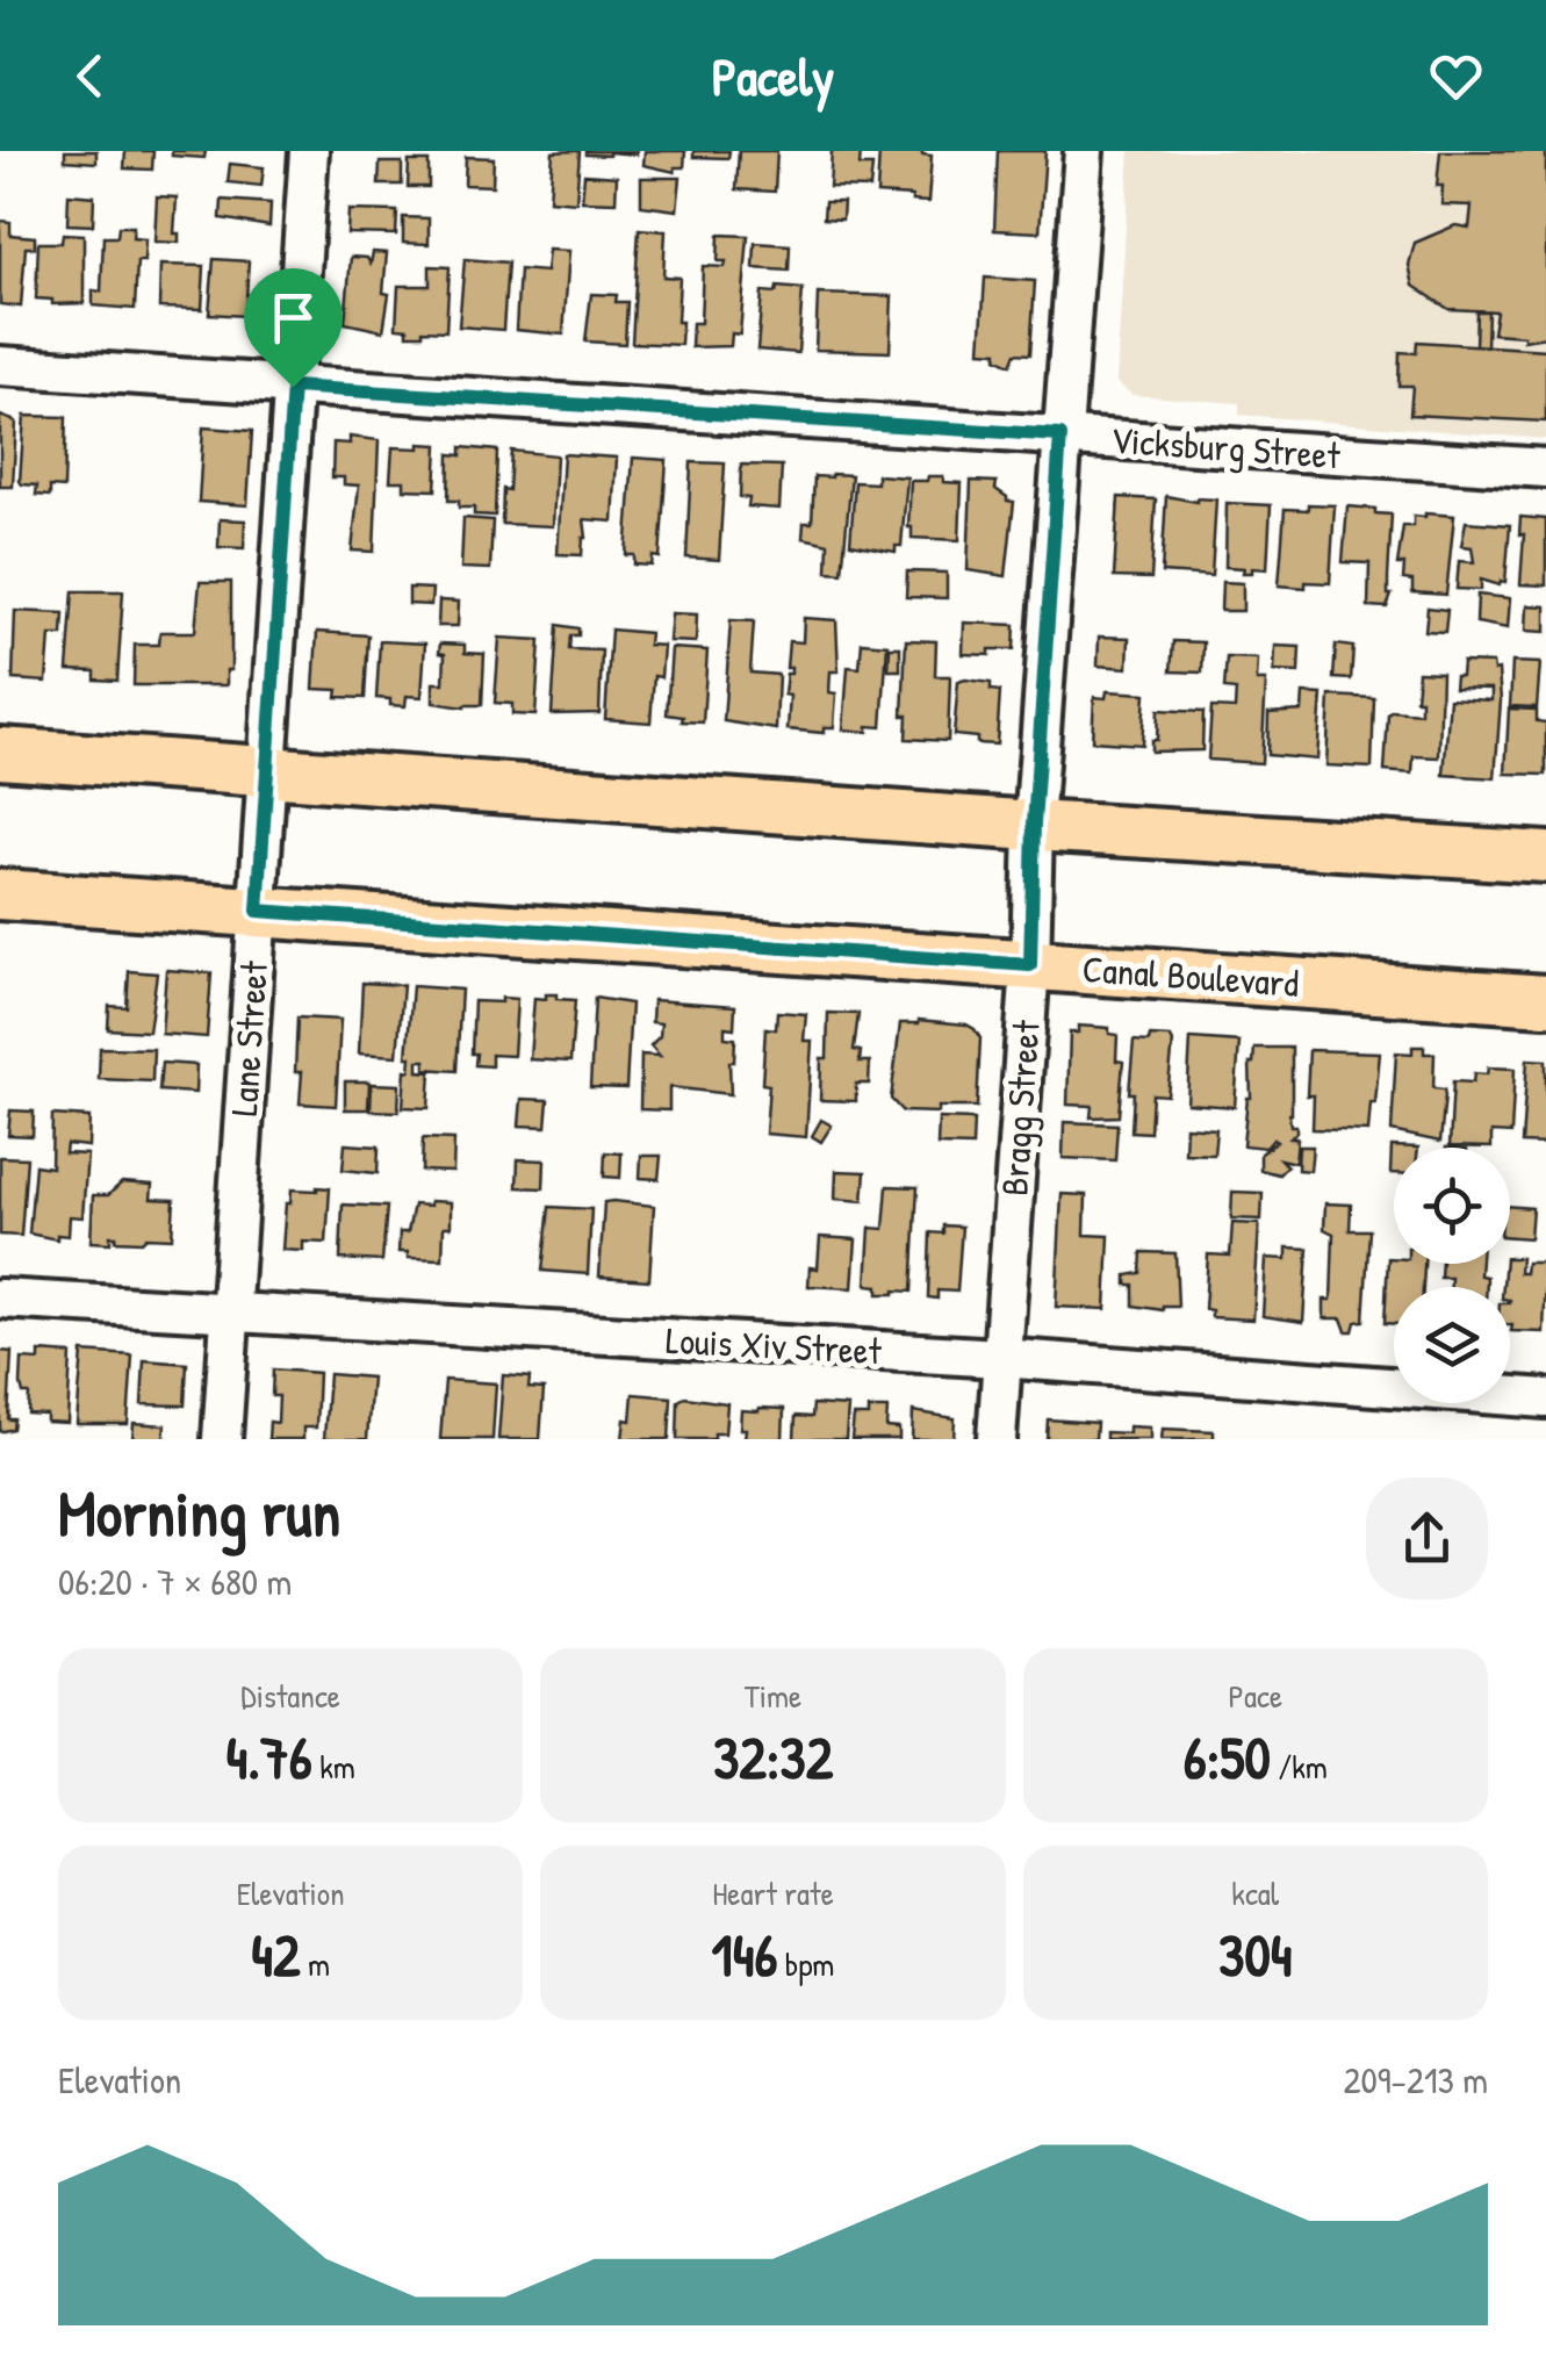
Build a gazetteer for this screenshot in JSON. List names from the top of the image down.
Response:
{
  "streets": {
    "main road": ["Canal Boulevard"],
    "street": [
      "Vicksburg Street",
      "Lane Street",
      "Bragg Street",
      "Louis Xiv Street"
    ]
  },
  "crossings": [
    ["Vicksburg Street", "Lane Street"],
    ["Vicksburg Street", "Bragg Street"],
    ["Canal Boulevard", "Lane Street"],
    ["Canal Boulevard", "Bragg Street"],
    ["Lane Street", "Louis Xiv Street"],
    ["Bragg Street", "Louis Xiv Street"]
  ],
  "page": {
    "header": "Pacely",
    "heading": ["Morning run", "06:20 · 7 × 680 m"],
    "stats": [
      ["Distance", "4.76 km"],
      ["Time", "32:32"],
      ["Pace", "6:50 /km"],
      ["Elevation", "42 m"],
      ["Heart rate", "146 bpm"],
      ["kcal", "304"]
    ],
    "chart": ["Elevation", "209–213 m"]
  }
}
